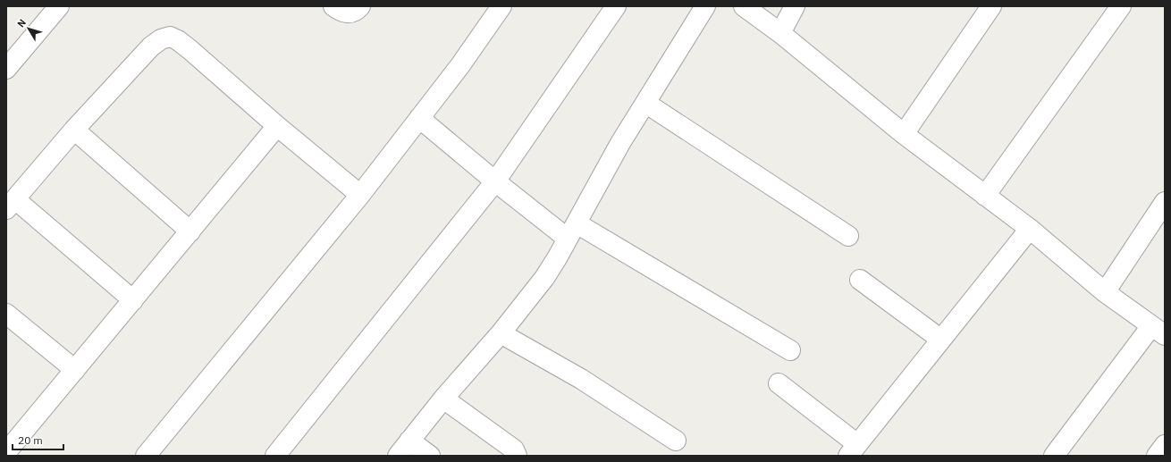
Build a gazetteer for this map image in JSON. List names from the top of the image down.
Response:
{
  "scale_bar": "20 m",
  "north": "top left"
}
